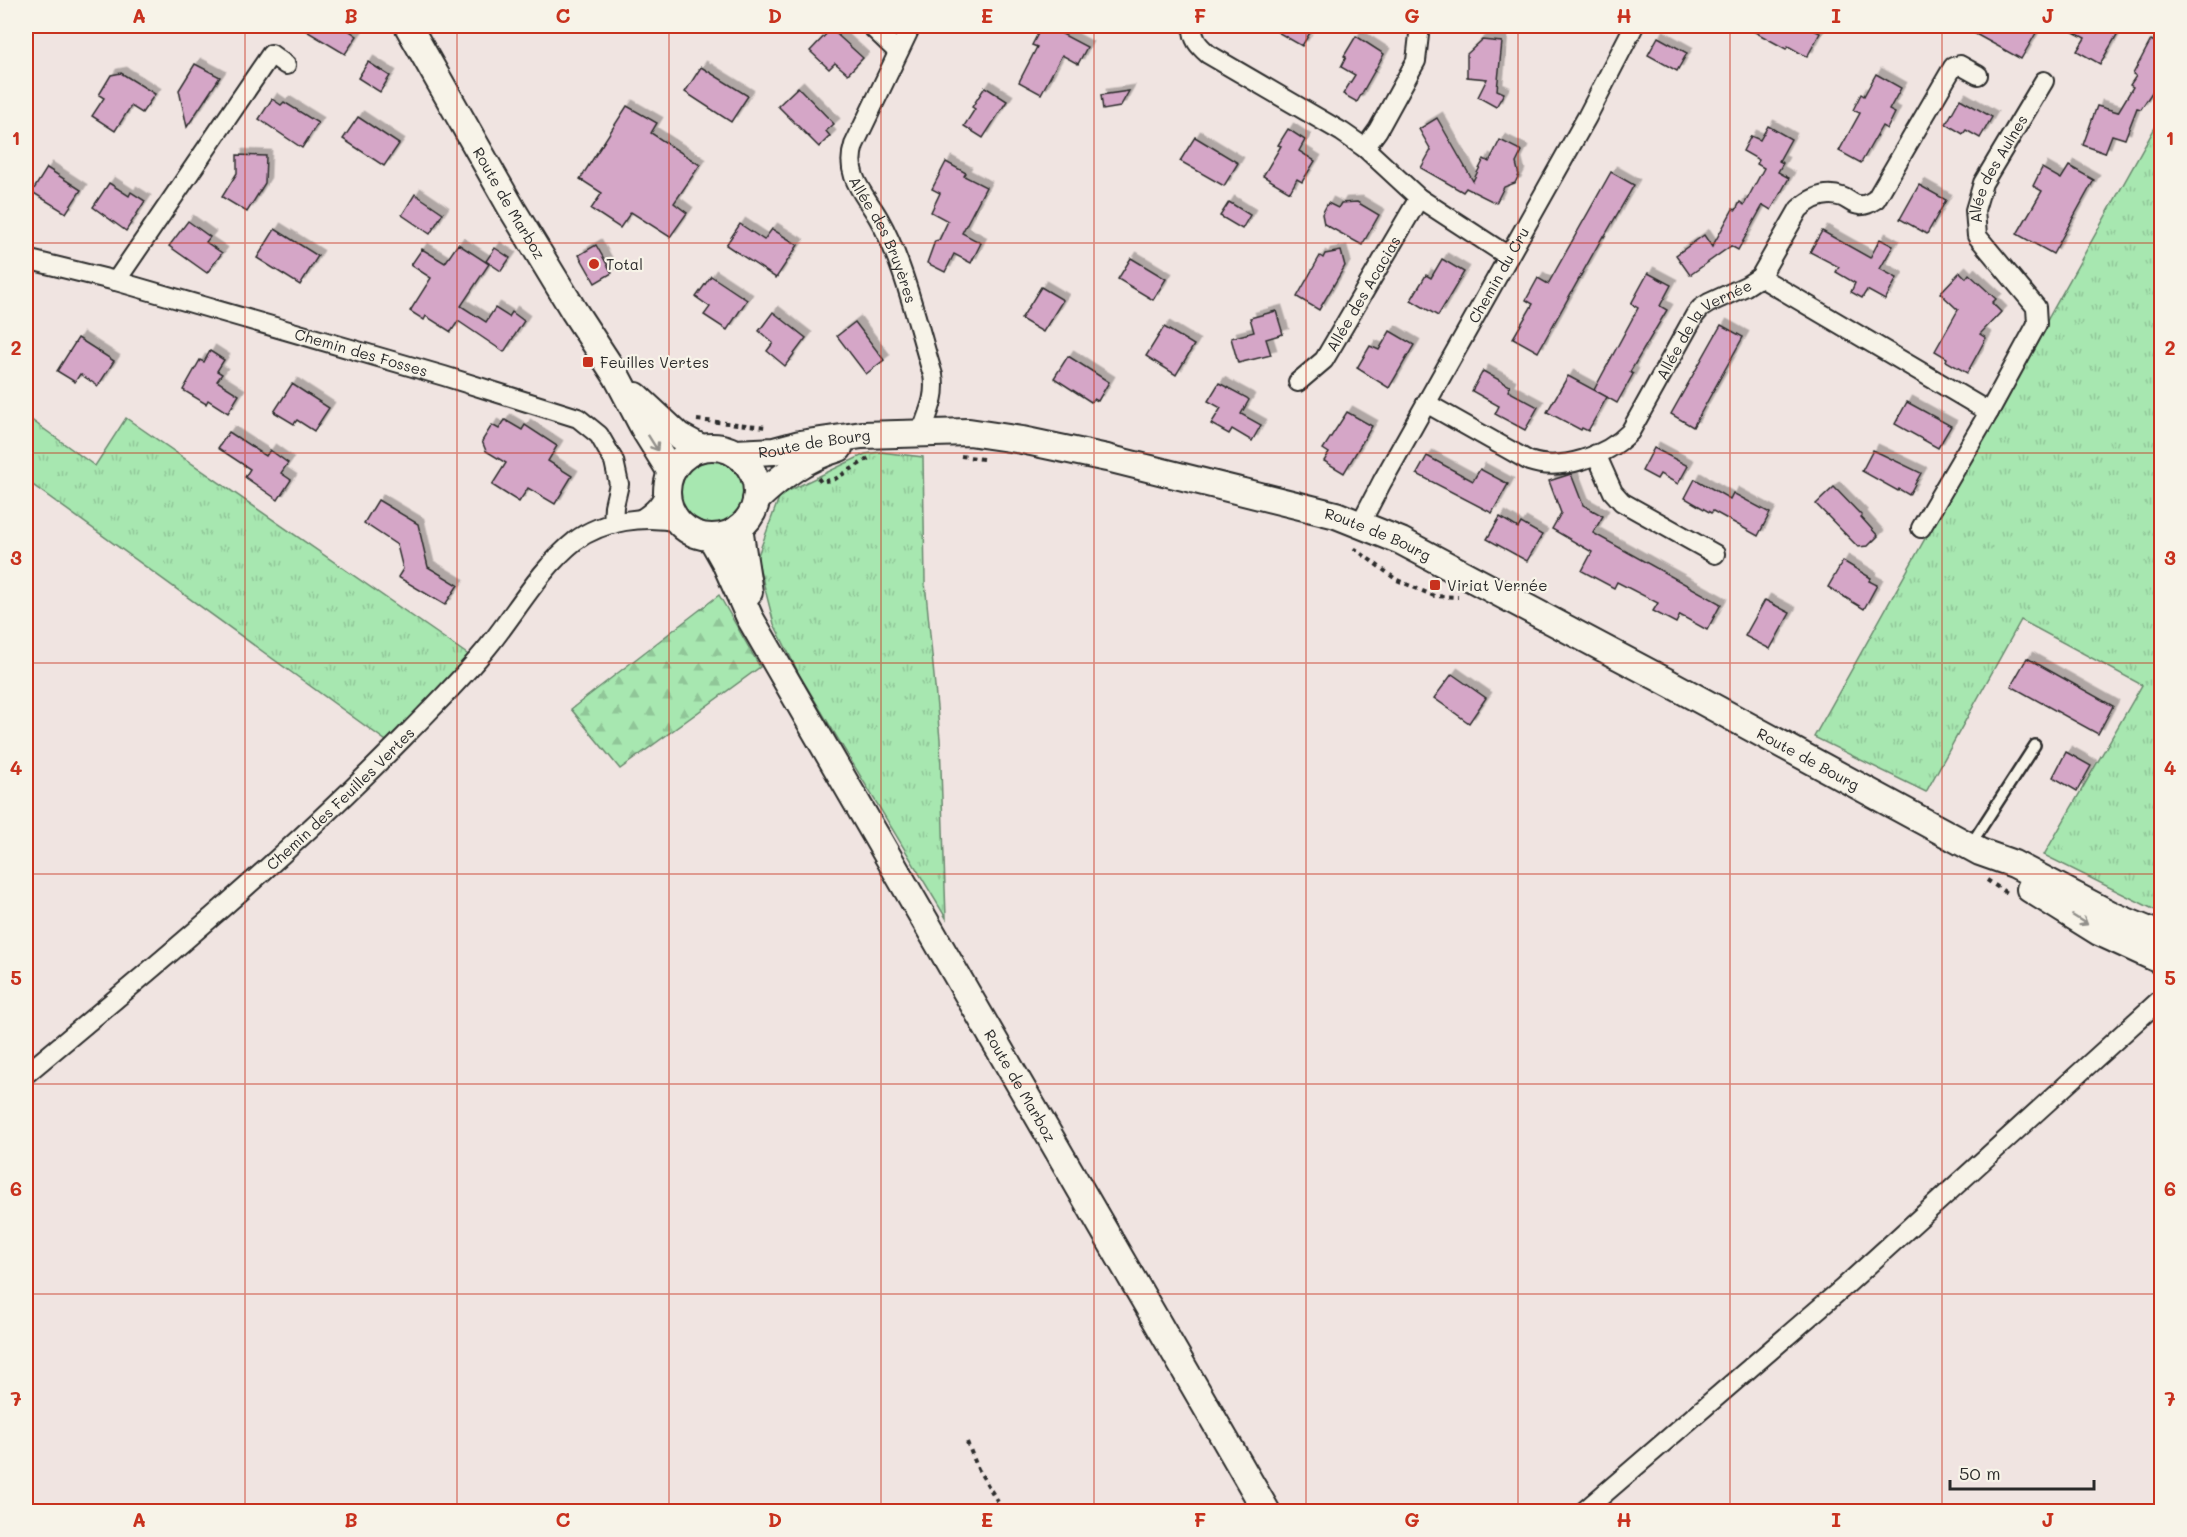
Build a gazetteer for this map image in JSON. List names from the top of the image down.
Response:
{
  "streets": {
    "main road": ["Route de Marboz", "Route de Bourg"],
    "street": [
      "Allée des Aulnes",
      "Allée des Bruyères",
      "Chemin du Cru",
      "Allée des Acacias",
      "Allée de la Vernée",
      "Chemin des Fosses",
      "Chemin des Feuilles Vertes"
    ]
  },
  "crossings": [
    ["Route de Marboz", "Route de Bourg"],
    ["Allée des Bruyères", "Route de Bourg"],
    ["Chemin du Cru", "Allée de la Vernée"],
    ["Chemin du Cru", "Route de Bourg"],
    ["Chemin des Fosses", "Chemin des Feuilles Vertes"]
  ],
  "places": {
    "other": ["Total"],
    "transit": ["Feuilles Vertes", "Viriat Vernée"]
  },
  "scale_bar": "50 m",
  "grid": {
    "columns": [
      "A",
      "B",
      "C",
      "D",
      "E",
      "F",
      "G",
      "H",
      "I",
      "J"
    ],
    "rows": [
      "1",
      "2",
      "3",
      "4",
      "5",
      "6",
      "7"
    ]
  }
}
